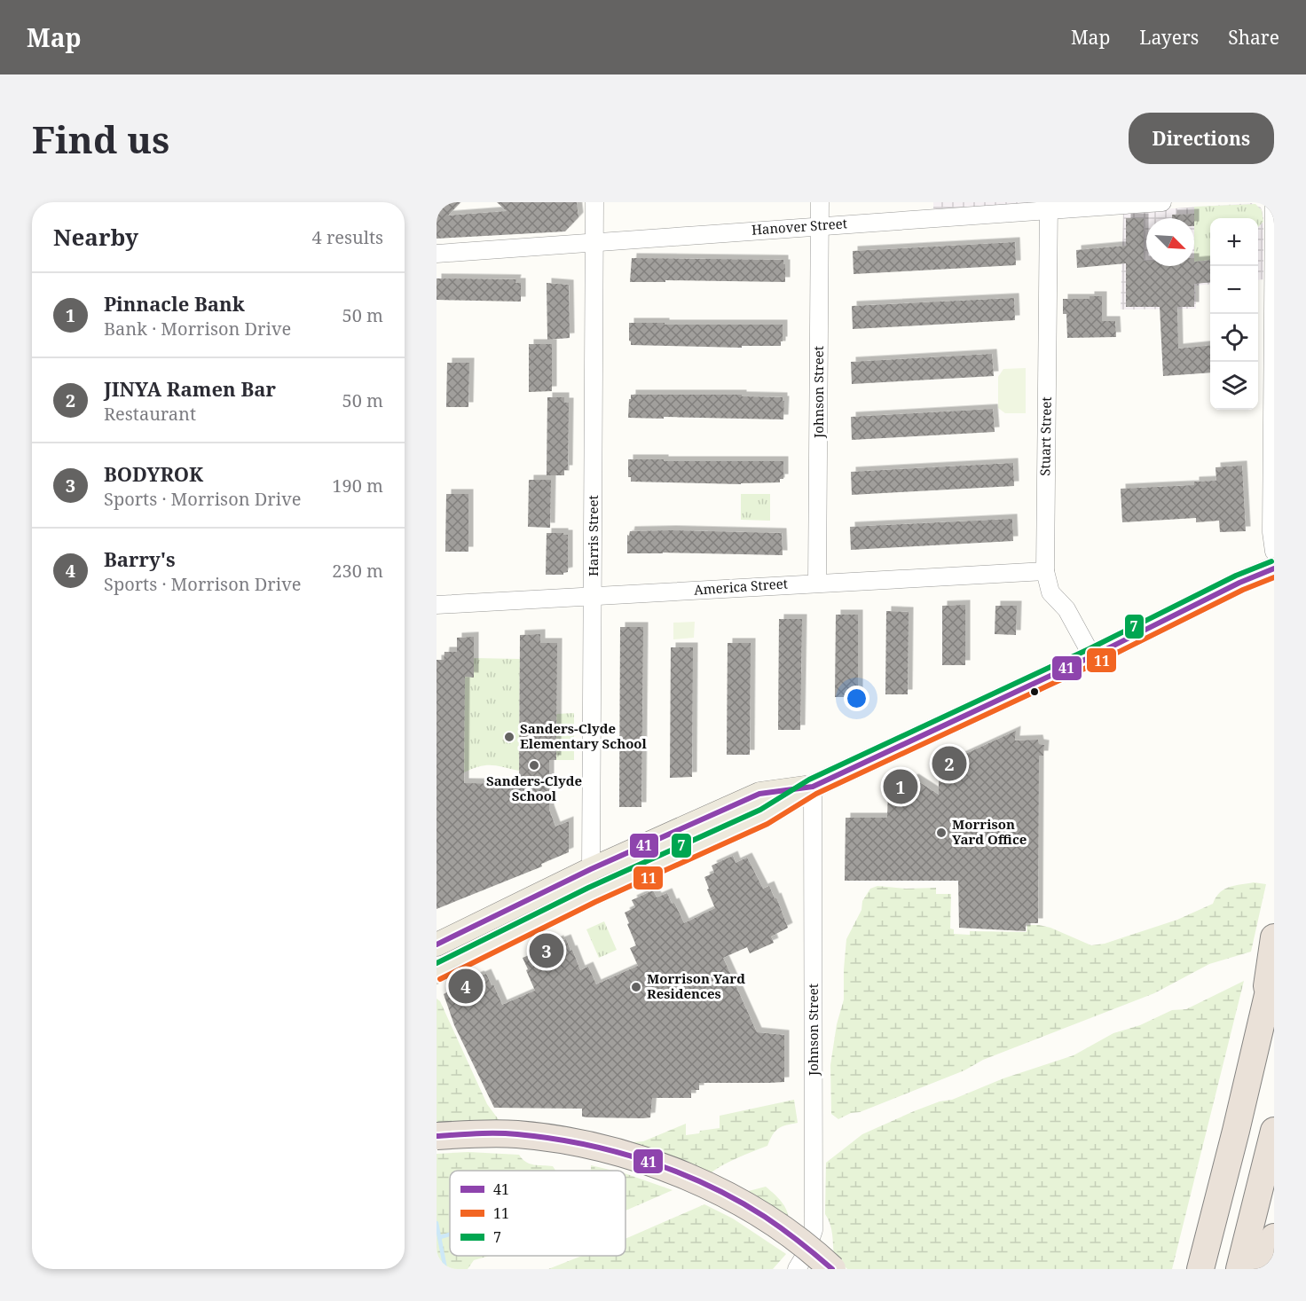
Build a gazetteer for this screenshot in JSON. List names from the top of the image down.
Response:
{
  "streets": {
    "street": [
      "Hanover Street",
      "Johnson Street",
      "Stuart Street",
      "Harris Street",
      "America Street"
    ]
  },
  "crossings": [
    ["Hanover Street", "Johnson Street"],
    ["Hanover Street", "Stuart Street"],
    ["Hanover Street", "Harris Street"],
    ["Johnson Street", "America Street"],
    ["Stuart Street", "America Street"],
    ["Harris Street", "America Street"]
  ],
  "places": [
    "Sanders-Clyde Elementary School",
    "Sanders-Clyde School",
    "Morrison Yard Office",
    "Morrison Yard Residences"
  ],
  "lines": ["transit line 7", "transit line 41", "transit line 11"],
  "legend": ["41", "11", "7"],
  "north": "bottom right",
  "page": {
    "header": "Map",
    "nav": ["Map", "Layers", "Share"],
    "buttons": "Directions",
    "title": "Find us",
    "heading": ["Nearby", "4 results"],
    "map_buttons": ["+", "−"],
    "list": [
      {
        "mark": "1",
        "name": "Pinnacle Bank",
        "note": "Bank · Morrison Drive",
        "value": "50 m"
      },
      {
        "mark": "2",
        "name": "JINYA Ramen Bar",
        "note": "Restaurant",
        "value": "50 m"
      },
      {
        "mark": "3",
        "name": "BODYROK",
        "note": "Sports · Morrison Drive",
        "value": "190 m"
      },
      {
        "mark": "4",
        "name": "Barry's",
        "note": "Sports · Morrison Drive",
        "value": "230 m"
      }
    ],
    "pins": [
      "2",
      "1",
      "3",
      "4"
    ]
  }
}
